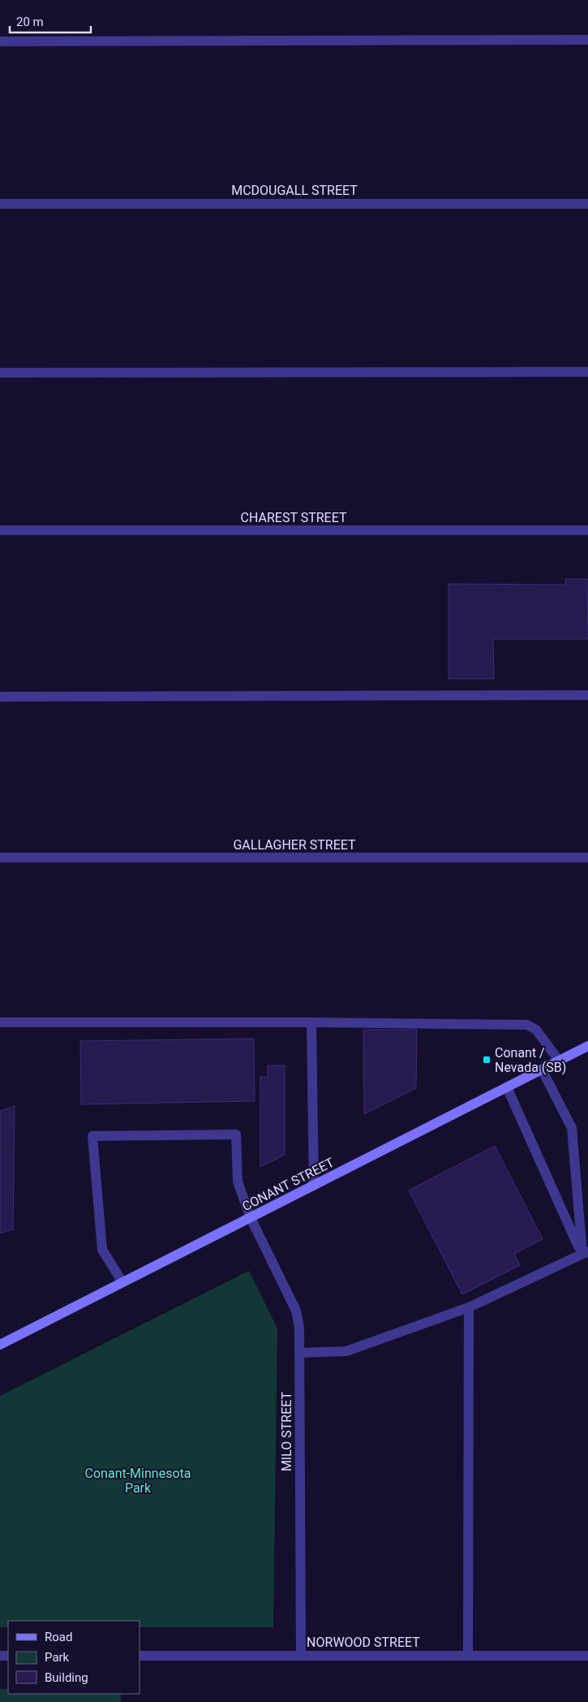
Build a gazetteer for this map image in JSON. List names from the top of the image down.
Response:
{
  "streets": {
    "main road": ["CONANT STREET"],
    "street": [
      "MCDOUGALL STREET",
      "CHAREST STREET",
      "GALLAGHER STREET",
      "MILO STREET",
      "NORWOOD STREET"
    ]
  },
  "crossings": [
    ["CONANT STREET", "MILO STREET"],
    ["MILO STREET", "NORWOOD STREET"]
  ],
  "parks": ["Conant-Minnesota Park"],
  "places": {
    "transit": ["Conant / Nevada (SB)"]
  },
  "legend": ["Road", "Park", "Building"],
  "scale_bar": "20 m"
}
